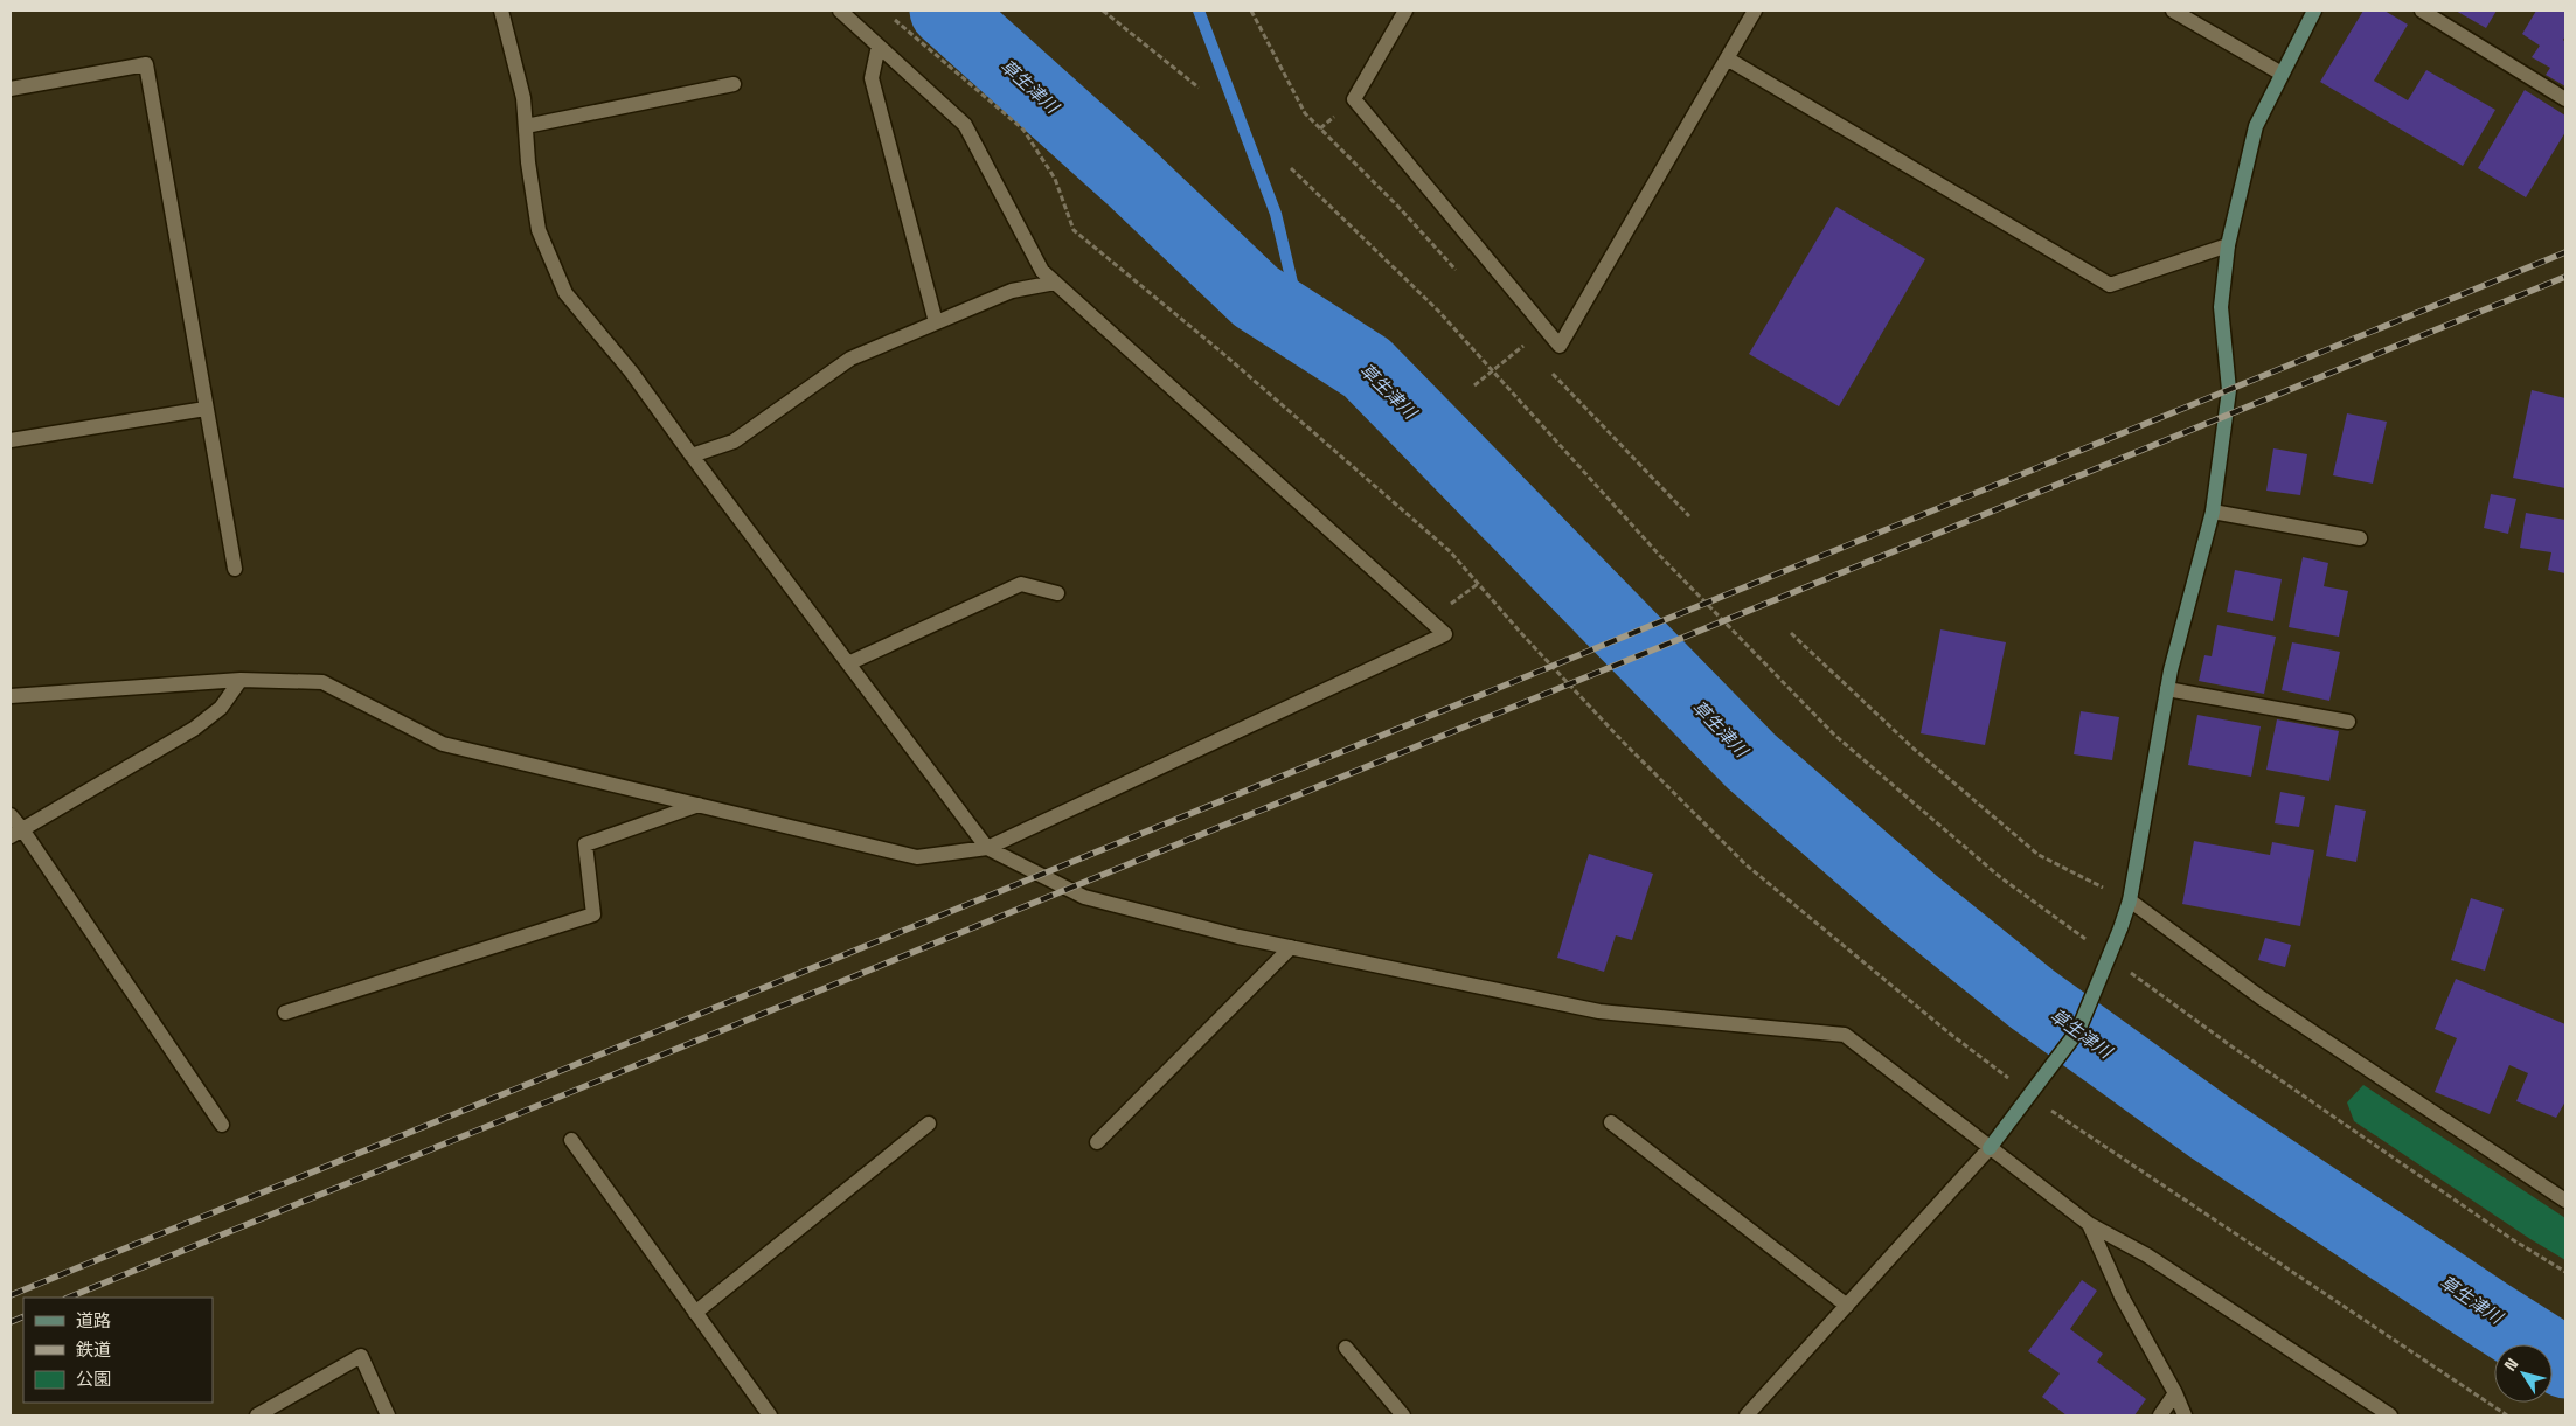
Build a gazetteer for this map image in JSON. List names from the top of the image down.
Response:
{
  "water": ["草生津川"],
  "legend": ["道路", "鉄道", "公園"],
  "north": "top left"
}
